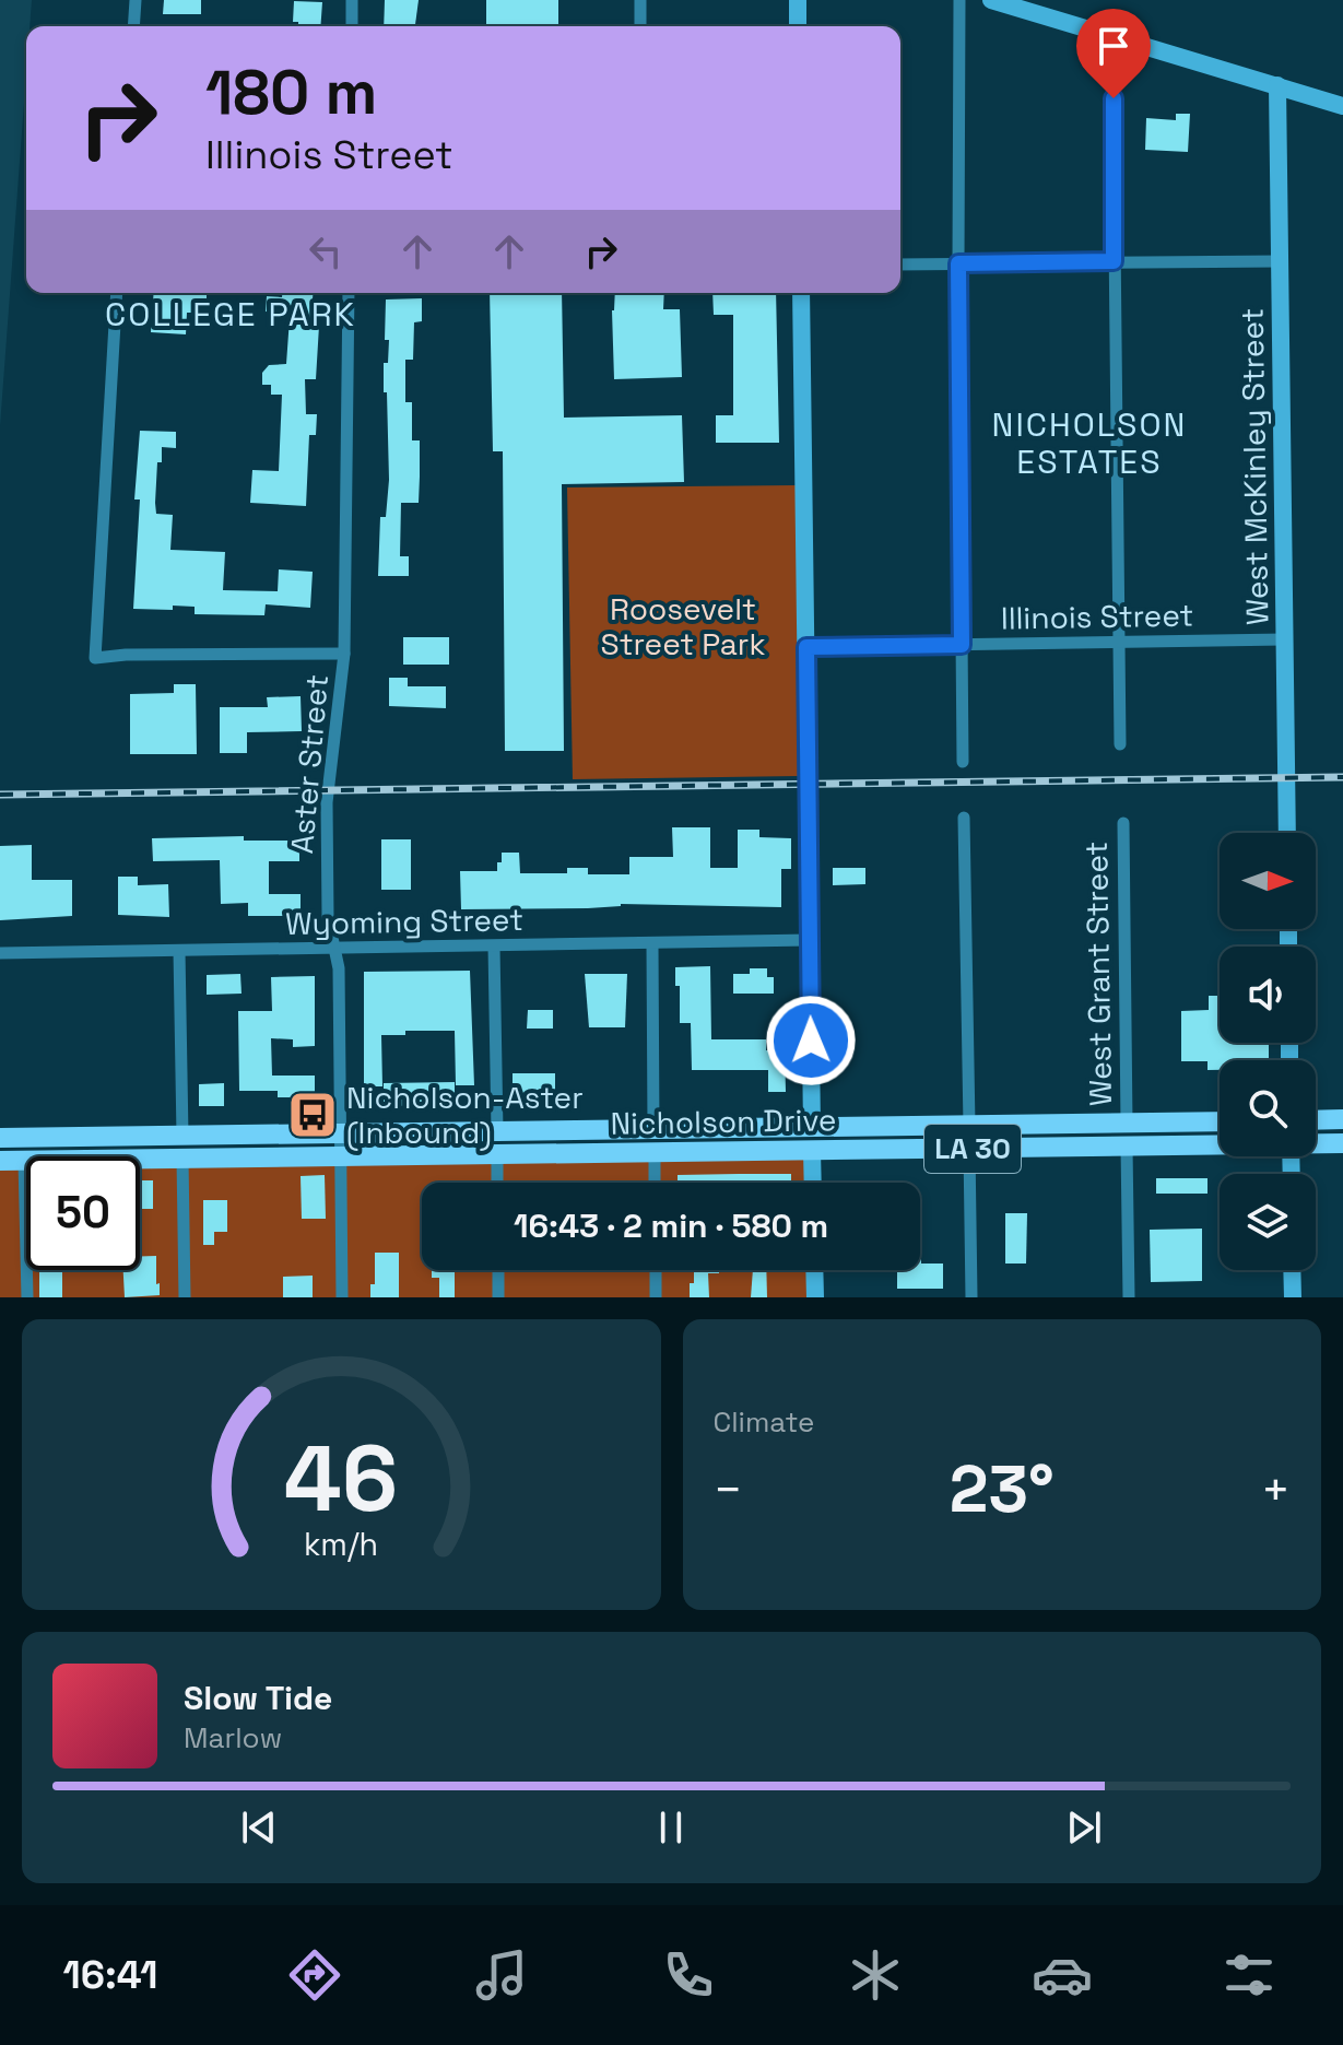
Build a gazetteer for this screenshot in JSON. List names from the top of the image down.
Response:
{
  "streets": {
    "main road": ["West McKinley Street", "Nicholson Drive", "LA 30"],
    "street": [
      "Illinois Street",
      "Aster Street",
      "Wyoming Street",
      "West Grant Street"
    ]
  },
  "crossings": [
    ["West McKinley Street", "Illinois Street"],
    ["Aster Street", "Wyoming Street"],
    ["Aster Street", "Nicholson Drive"],
    ["West Grant Street", "Nicholson Drive"]
  ],
  "districts": ["COLLEGE PARK", "NICHOLSON ESTATES"],
  "parks": ["Roosevelt Street Park"],
  "places": {
    "bus stop": ["Nicholson-Aster (Inbound)"]
  },
  "north": "right",
  "page": {
    "turn": ["180 m", "Illinois Street"],
    "limit": "50",
    "trip": "16:43 · 2 min · 580 m",
    "tile": "Climate",
    "heat": ["−", "23°", "+"],
    "song": ["Slow Tide", "Marlow"],
    "tabs": "16:41",
    "gauge": ["46", "km/h"]
  }
}
